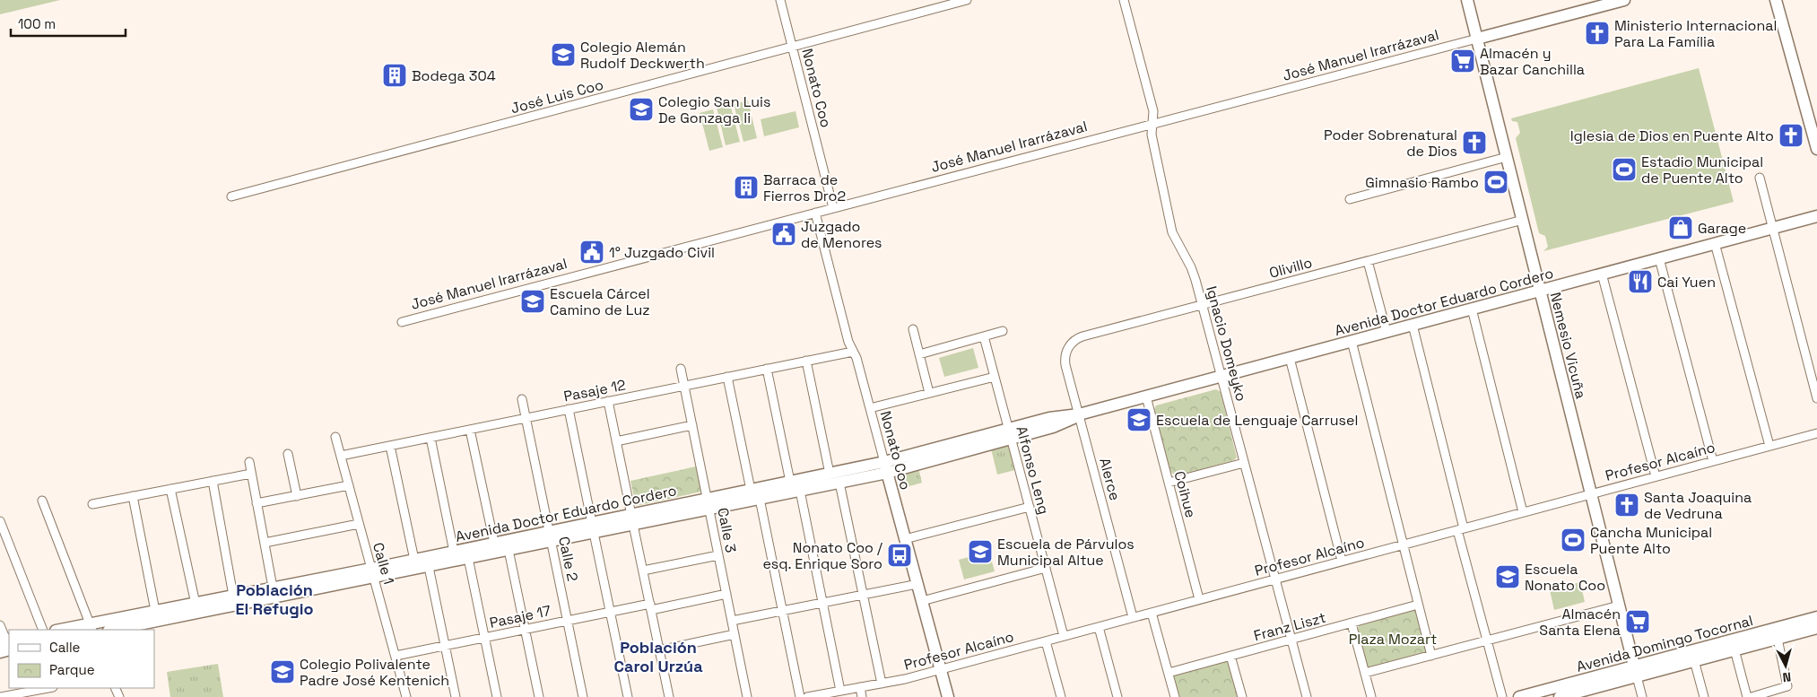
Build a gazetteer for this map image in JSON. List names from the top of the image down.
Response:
{
  "streets": {
    "street": [
      "José Manuel Irarrázaval",
      "Nonato Coo",
      "José Luis Coo",
      "Olivillo",
      "Avenida Doctor Eduardo Cordero",
      "Ignacio Domeyko",
      "Nemesio Vicuña",
      "Pasaje 12",
      "Profesor Alcaíno",
      "Alfonso Leng",
      "Alerce",
      "Coihue",
      "Calle 3",
      "Calle 2",
      "Calle 1",
      "Pasaje 17",
      "Franz Liszt",
      "Avenida Domingo Tocornal"
    ]
  },
  "crossings": [
    ["José Manuel Irarrázaval", "Nonato Coo"],
    ["José Manuel Irarrázaval", "Ignacio Domeyko"],
    ["José Manuel Irarrázaval", "Nemesio Vicuña"],
    ["Nonato Coo", "José Luis Coo"],
    ["Nonato Coo", "Avenida Doctor Eduardo Cordero"],
    ["Nonato Coo", "Pasaje 12"],
    ["Nonato Coo", "Profesor Alcaíno"],
    ["Olivillo", "Ignacio Domeyko"],
    ["Olivillo", "Nemesio Vicuña"],
    ["Olivillo", "Alerce"],
    ["Avenida Doctor Eduardo Cordero", "Ignacio Domeyko"],
    ["Avenida Doctor Eduardo Cordero", "Nemesio Vicuña"],
    ["Avenida Doctor Eduardo Cordero", "Alfonso Leng"],
    ["Avenida Doctor Eduardo Cordero", "Alerce"],
    ["Avenida Doctor Eduardo Cordero", "Coihue"],
    ["Avenida Doctor Eduardo Cordero", "Calle 3"],
    ["Avenida Doctor Eduardo Cordero", "Calle 2"],
    ["Avenida Doctor Eduardo Cordero", "Calle 1"],
    ["Ignacio Domeyko", "Profesor Alcaíno"],
    ["Ignacio Domeyko", "Franz Liszt"],
    ["Nemesio Vicuña", "Profesor Alcaíno"],
    ["Nemesio Vicuña", "Avenida Domingo Tocornal"],
    ["Pasaje 12", "Calle 3"],
    ["Pasaje 12", "Calle 2"],
    ["Pasaje 12", "Calle 1"],
    ["Profesor Alcaíno", "Alfonso Leng"],
    ["Profesor Alcaíno", "Alerce"],
    ["Profesor Alcaíno", "Coihue"],
    ["Calle 3", "Pasaje 17"],
    ["Calle 2", "Pasaje 17"],
    ["Calle 1", "Pasaje 17"]
  ],
  "districts": ["Población El Refugio", "Población Carol Urzúa"],
  "parks": ["Plaza Mozart"],
  "places": {
    "church": [
      "Ministerio Internacional Para La Família",
      "Iglesia de Dios en Puente Alto",
      "Poder Sobrenatural de Dios",
      "Santa Joaquina de Vedruna"
    ],
    "school or university": [
      "Colegio Alemán Rudolf Deckwerth",
      "Colegio San Luis De Gonzaga Ii",
      "Escuela Cárcel Camino de Luz",
      "Escuela de Lenguaje Carrusel",
      "Escuela de Párvulos Municipal Altue",
      "Escuela Nonato Coo",
      "Colegio Polivalente Padre José Kentenich"
    ],
    "supermarket": ["Almacén y Bazar Canchilla", "Almacén Santa Elena"],
    "building": ["Bodega 304", "Barraca de Fierros Dro2"],
    "sports": ["Estadio Municipal de Puente Alto", "Gimnasio Rambo", "Cancha Municipal Puente Alto"],
    "shop": ["Garage"],
    "public building": ["Juzgado de Menores", "1° Juzgado Civil"],
    "restaurant": ["Cai Yuen"],
    "bus stop": ["Nonato Coo / esq. Enrique Soro"]
  },
  "legend": ["Calle", "Parque"],
  "scale_bar": "100 m",
  "north": "bottom"
}
